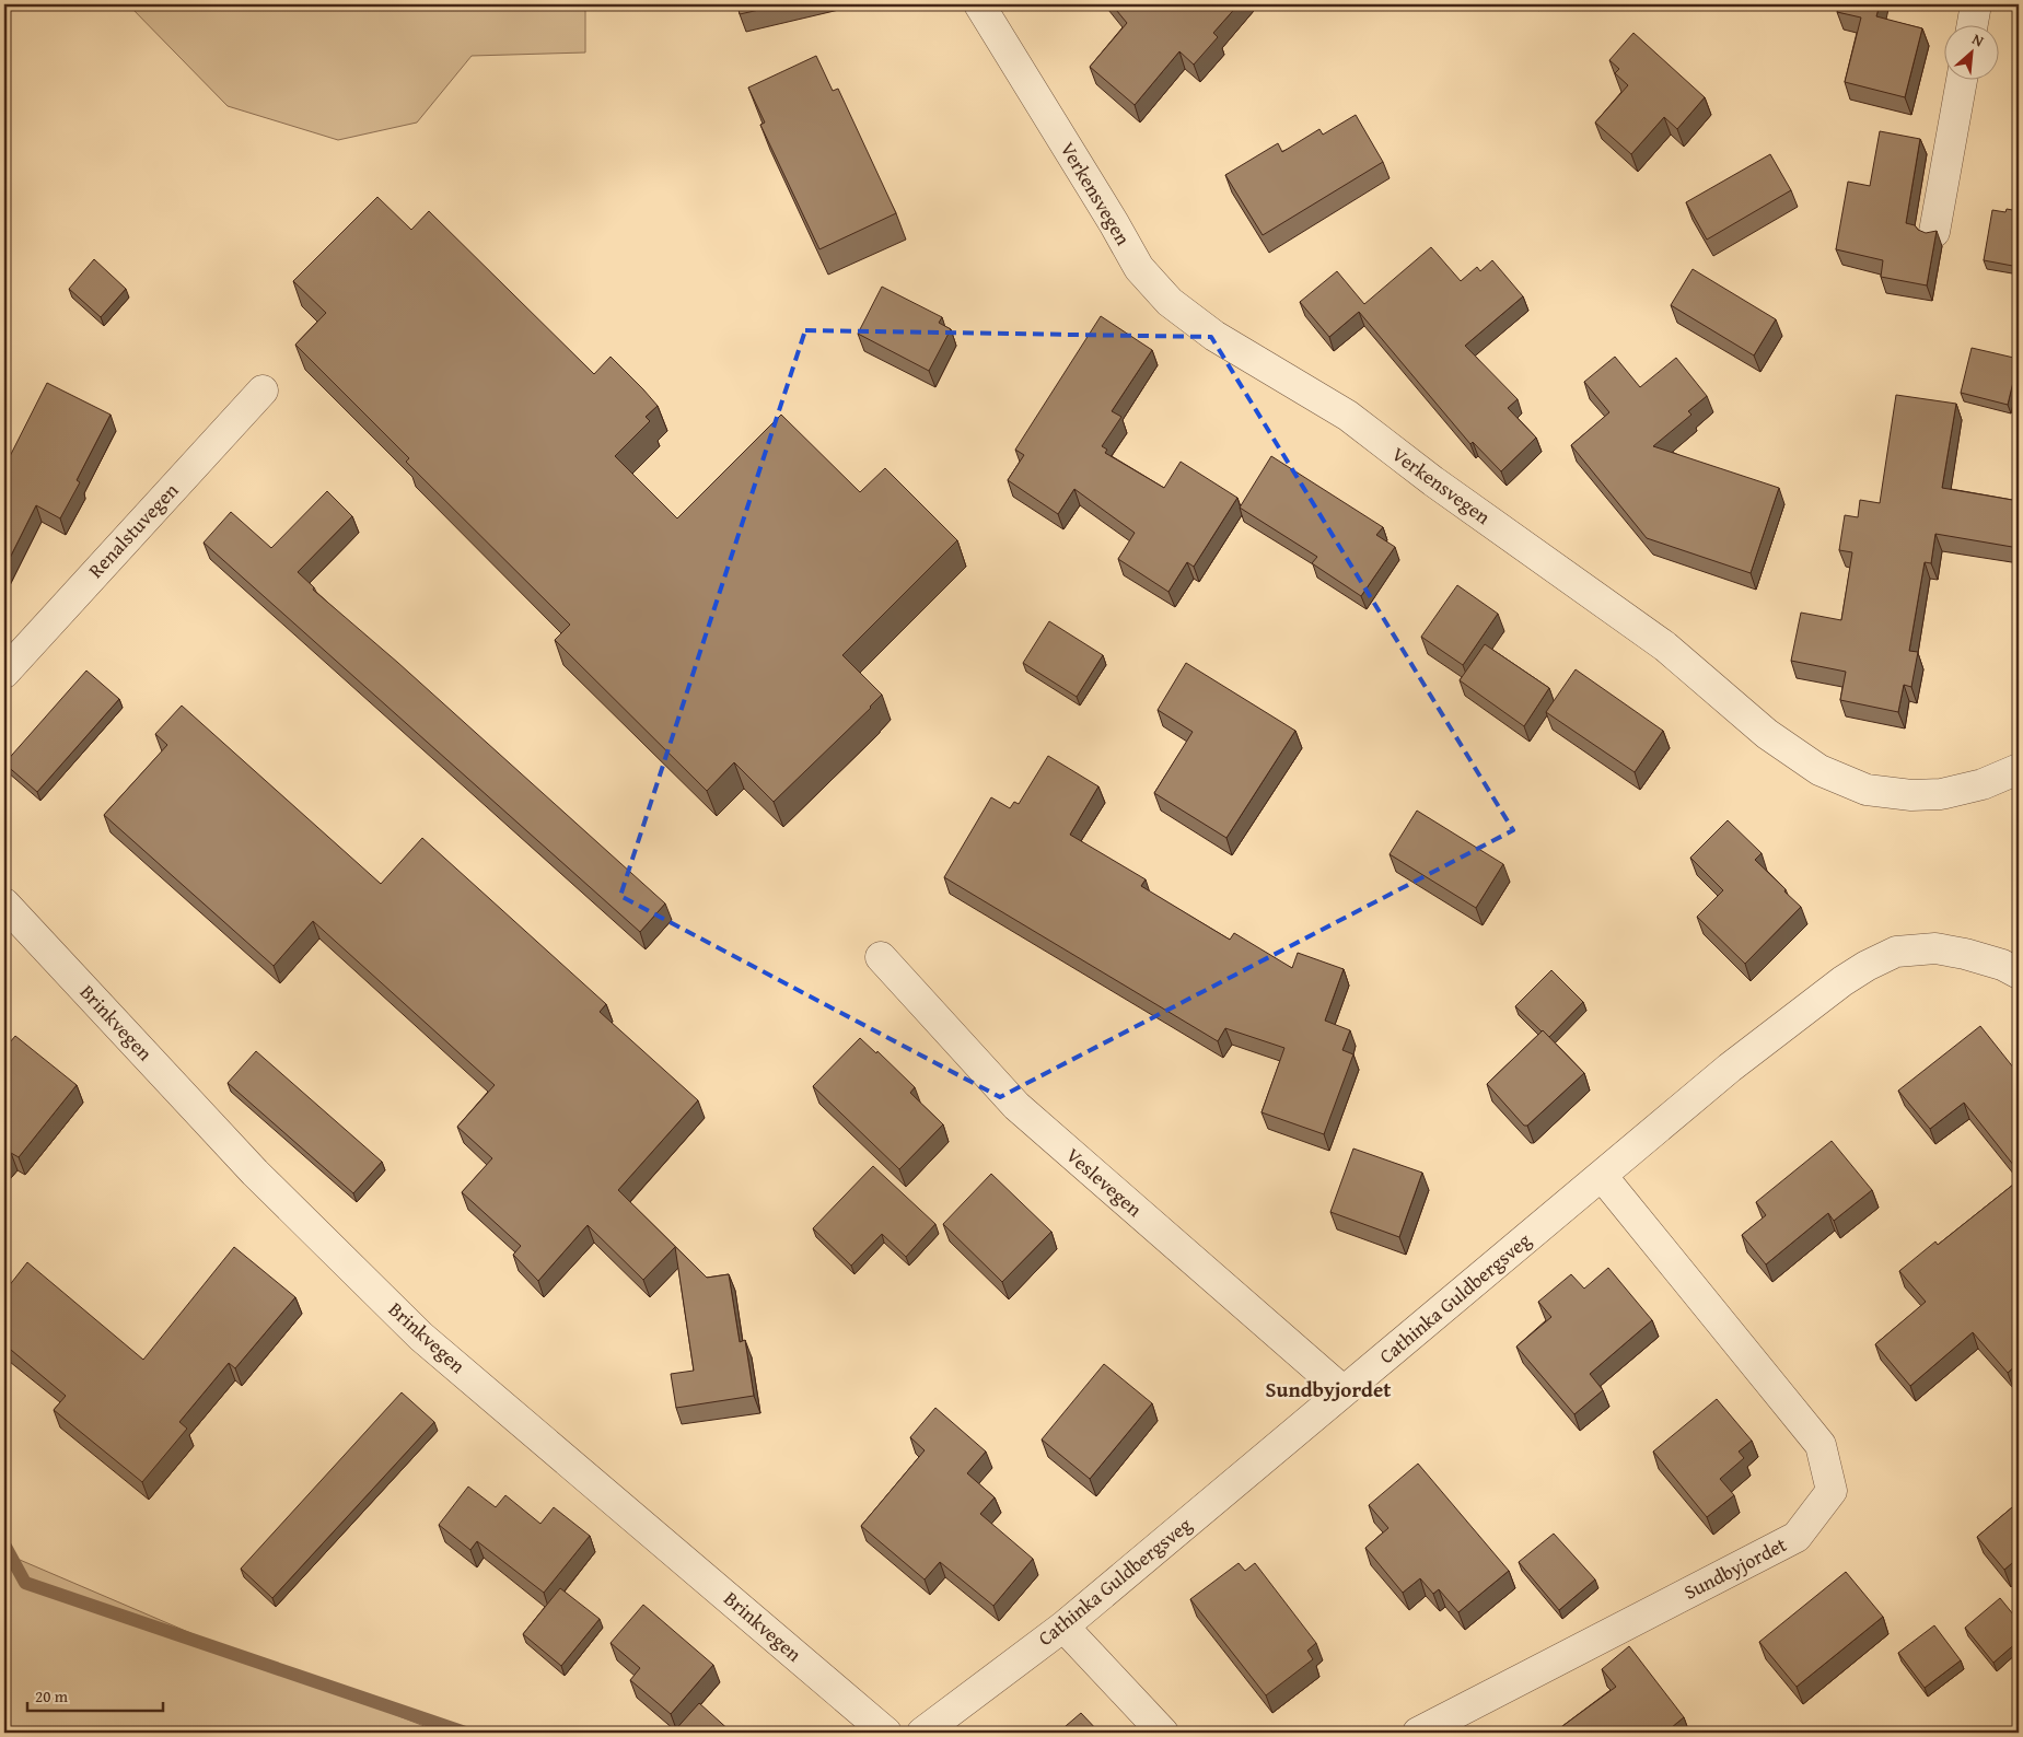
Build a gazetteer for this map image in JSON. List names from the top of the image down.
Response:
{
  "streets": {
    "street": [
      "Verkensvegen",
      "Renalstuvegen",
      "Brinkvegen",
      "Veslevegen",
      "Cathinka Guldbergsveg",
      "Sundbyjordet"
    ]
  },
  "crossings": [
    ["Veslevegen", "Cathinka Guldbergsveg"],
    ["Cathinka Guldbergsveg", "Sundbyjordet"]
  ],
  "districts": ["Sundbyjordet"],
  "scale_bar": "20 m",
  "north": "top right"
}
